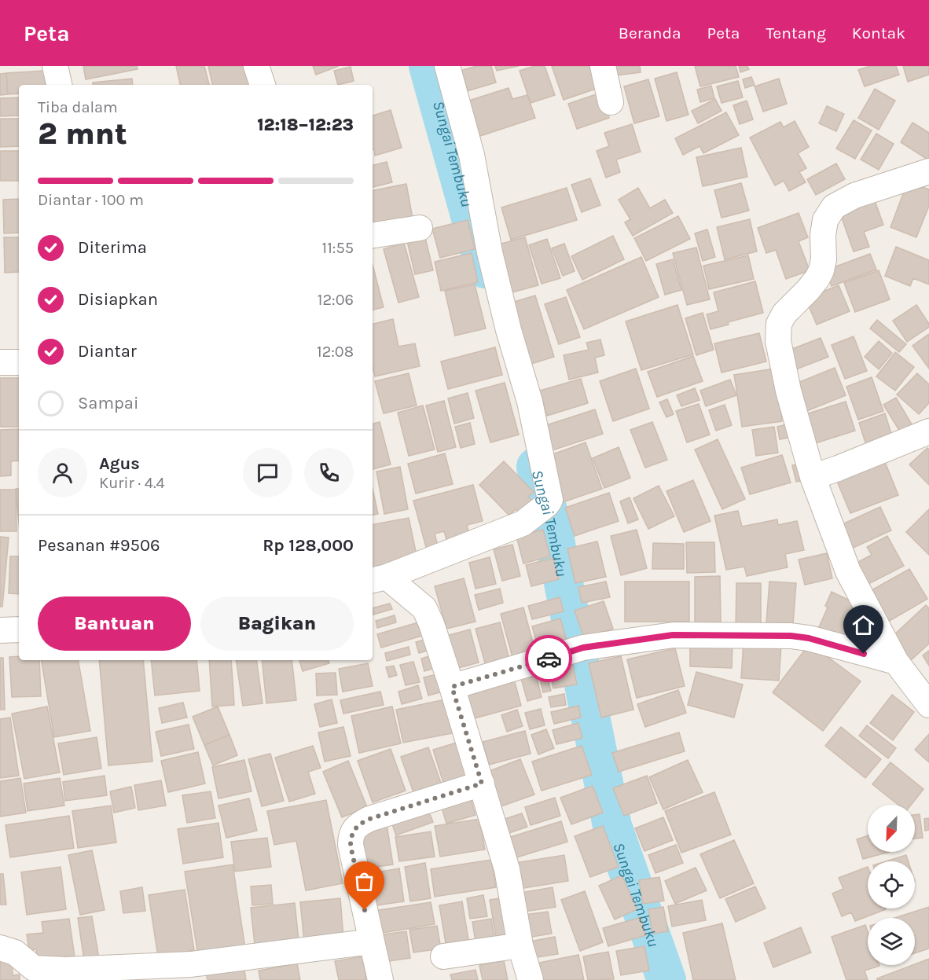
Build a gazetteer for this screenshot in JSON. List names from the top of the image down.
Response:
{
  "water": ["Sungai Tembuku"],
  "north": "bottom left",
  "page": {
    "header": "Peta",
    "nav": [
      "Beranda",
      "Peta",
      "Tentang",
      "Kontak"
    ],
    "heading": ["2 mnt", "Tiba dalam", "12:18–12:23"],
    "panel": [
      "Agus",
      "Kurir · 4.4",
      "Pesanan #9506",
      "Rp 128,000"
    ],
    "bar": "Diantar · 100 m",
    "list": [
      ["Diterima", "11:55"],
      ["Disiapkan", "12:06"],
      ["Diantar", "12:08"],
      "Sampai"
    ],
    "buttons": ["Bantuan", "Bagikan"]
  }
}
